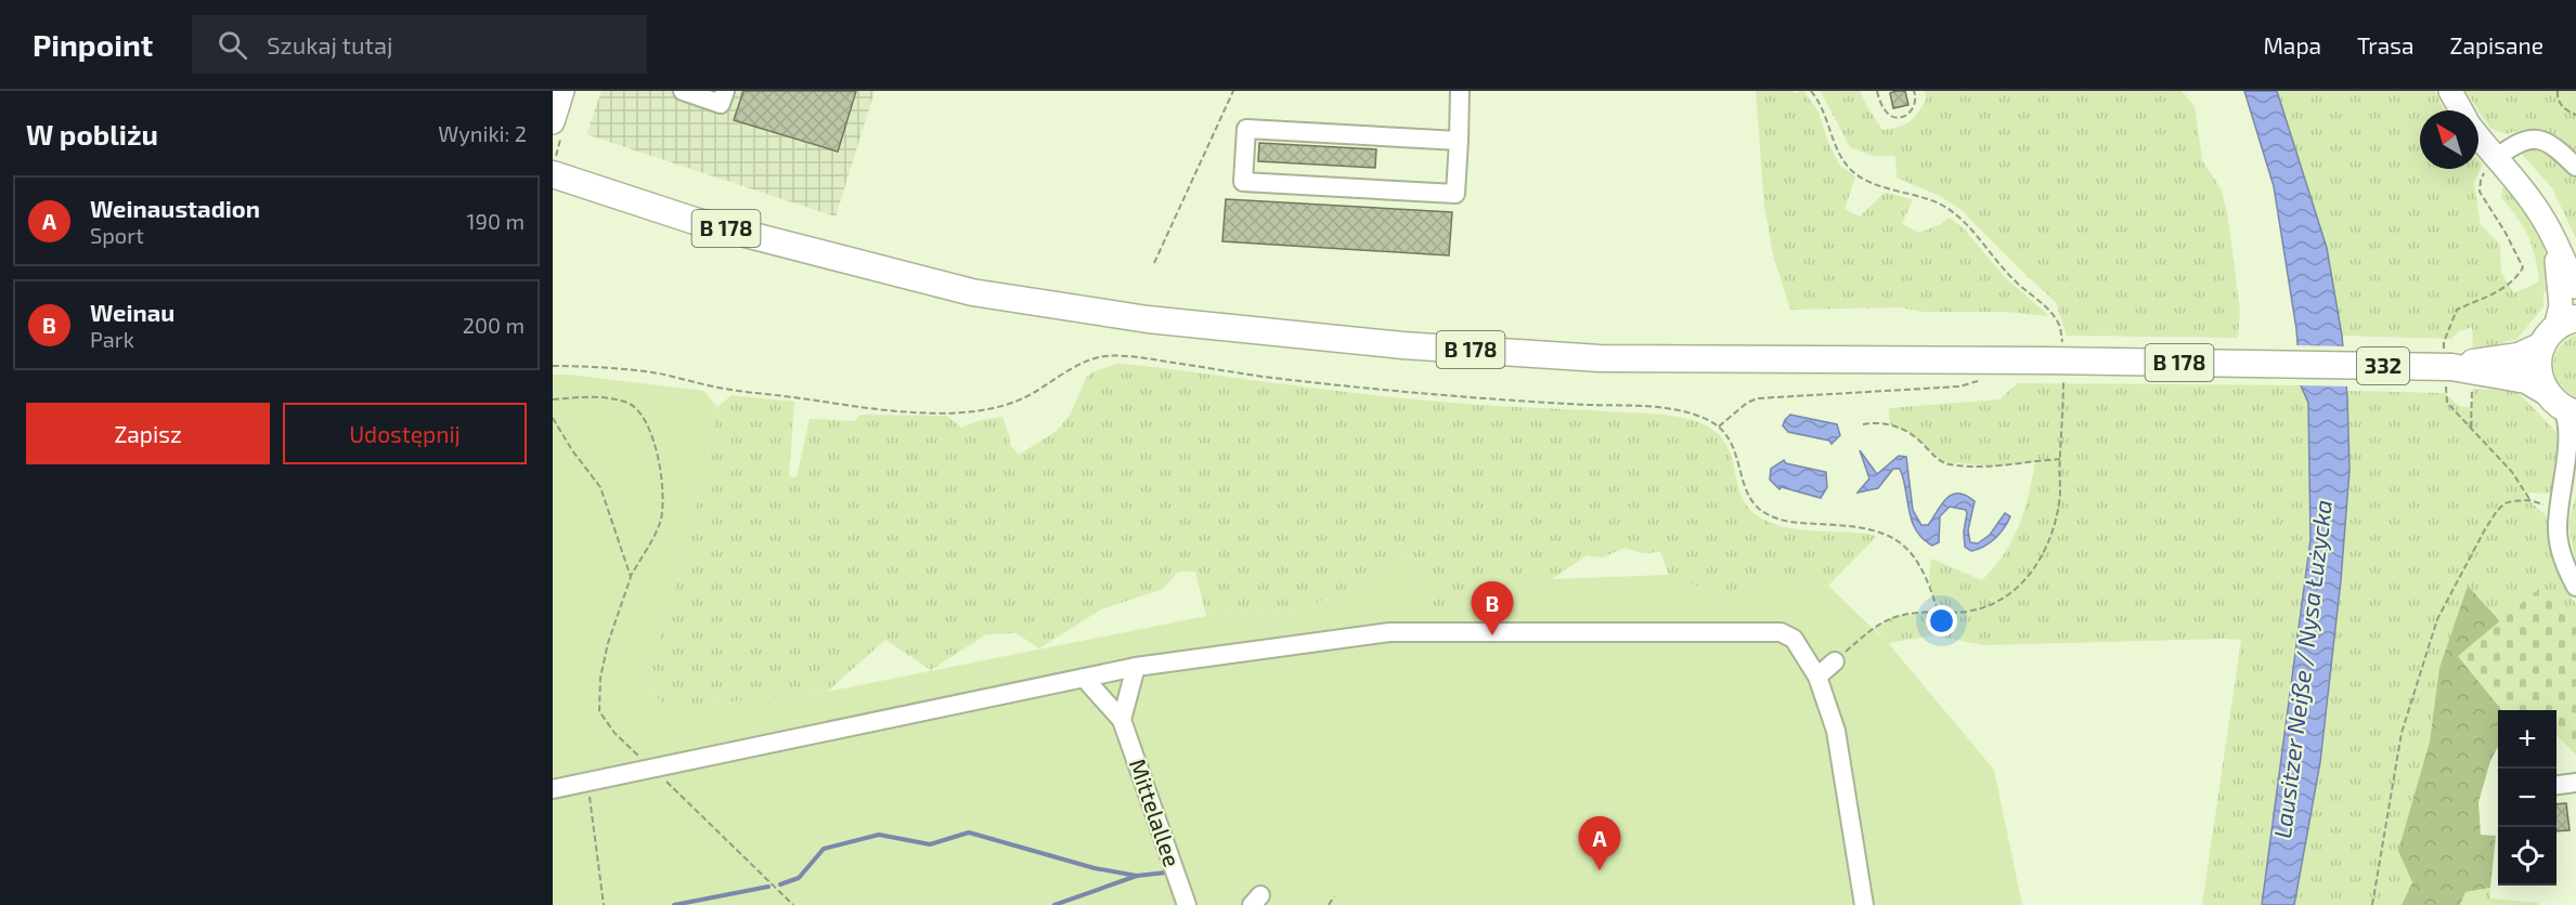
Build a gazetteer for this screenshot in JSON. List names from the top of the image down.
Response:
{
  "streets": {
    "highway": ["B 178", "332"],
    "street": ["Mittelallee"]
  },
  "crossings": [
    ["B 178", "332"]
  ],
  "water": ["Lausitzer Neiße / Nysa Łużycka"],
  "north": "top left",
  "page": {
    "header": "Pinpoint",
    "search": "Szukaj tutaj",
    "nav": ["Mapa", "Trasa", "Zapisane"],
    "heading": ["W pobliżu", "Wyniki: 2"],
    "list": [
      {
        "mark": "A",
        "name": "Weinaustadion",
        "note": "Sport",
        "value": "190 m"
      },
      {
        "mark": "B",
        "name": "Weinau",
        "note": "Park",
        "value": "200 m"
      }
    ],
    "buttons": ["Zapisz", "Udostępnij"],
    "pins": ["B", "A"],
    "map_buttons": ["+", "−"]
  }
}
